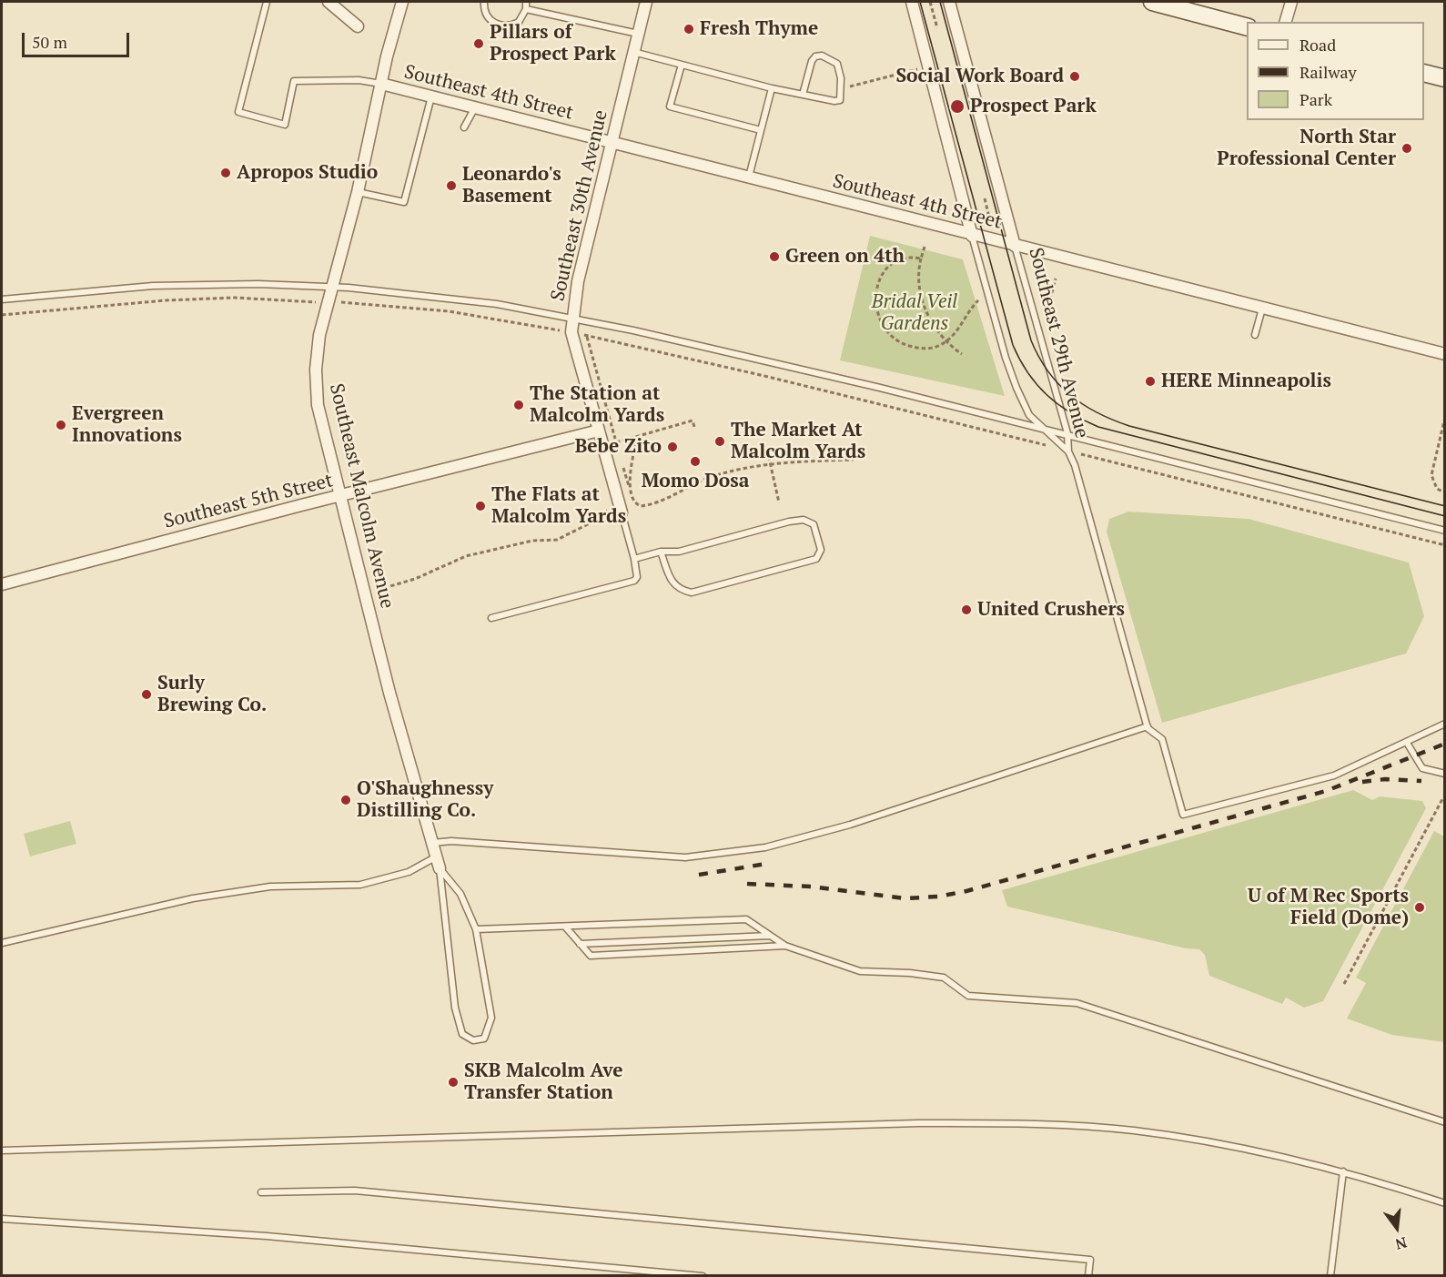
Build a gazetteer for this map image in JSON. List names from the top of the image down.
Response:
{
  "streets": {
    "street": [
      "Southeast 4th Street",
      "Southeast 30th Avenue",
      "Southeast 29th Avenue",
      "Southeast Malcolm Avenue",
      "Southeast 5th Street"
    ]
  },
  "crossings": [
    ["Southeast 4th Street", "Southeast 30th Avenue"],
    ["Southeast 4th Street", "Southeast 29th Avenue"],
    ["Southeast 4th Street", "Southeast Malcolm Avenue"],
    ["Southeast 30th Avenue", "Southeast 5th Street"],
    ["Southeast Malcolm Avenue", "Southeast 5th Street"]
  ],
  "parks": ["Bridal Veil Gardens"],
  "places": [
    "Fresh Thyme",
    "Pillars of Prospect Park",
    "Social Work Board",
    "Prospect Park",
    "North Star Professional Center",
    "Apropos Studio",
    "Leonardo's Basement",
    "Green on 4th",
    "HERE Minneapolis",
    "The Station at Malcolm Yards",
    "Evergreen Innovations",
    "The Market At Malcolm Yards",
    "Bebe Zito",
    "Momo Dosa",
    "The Flats at Malcolm Yards",
    "United Crushers",
    "Surly Brewing Co.",
    "O'Shaughnessy Distilling Co.",
    "U of M Rec Sports Field (Dome)",
    "SKB Malcolm Ave Transfer Station"
  ],
  "legend": ["Road", "Railway", "Park"],
  "scale_bar": "50 m",
  "north": "bottom"
}
